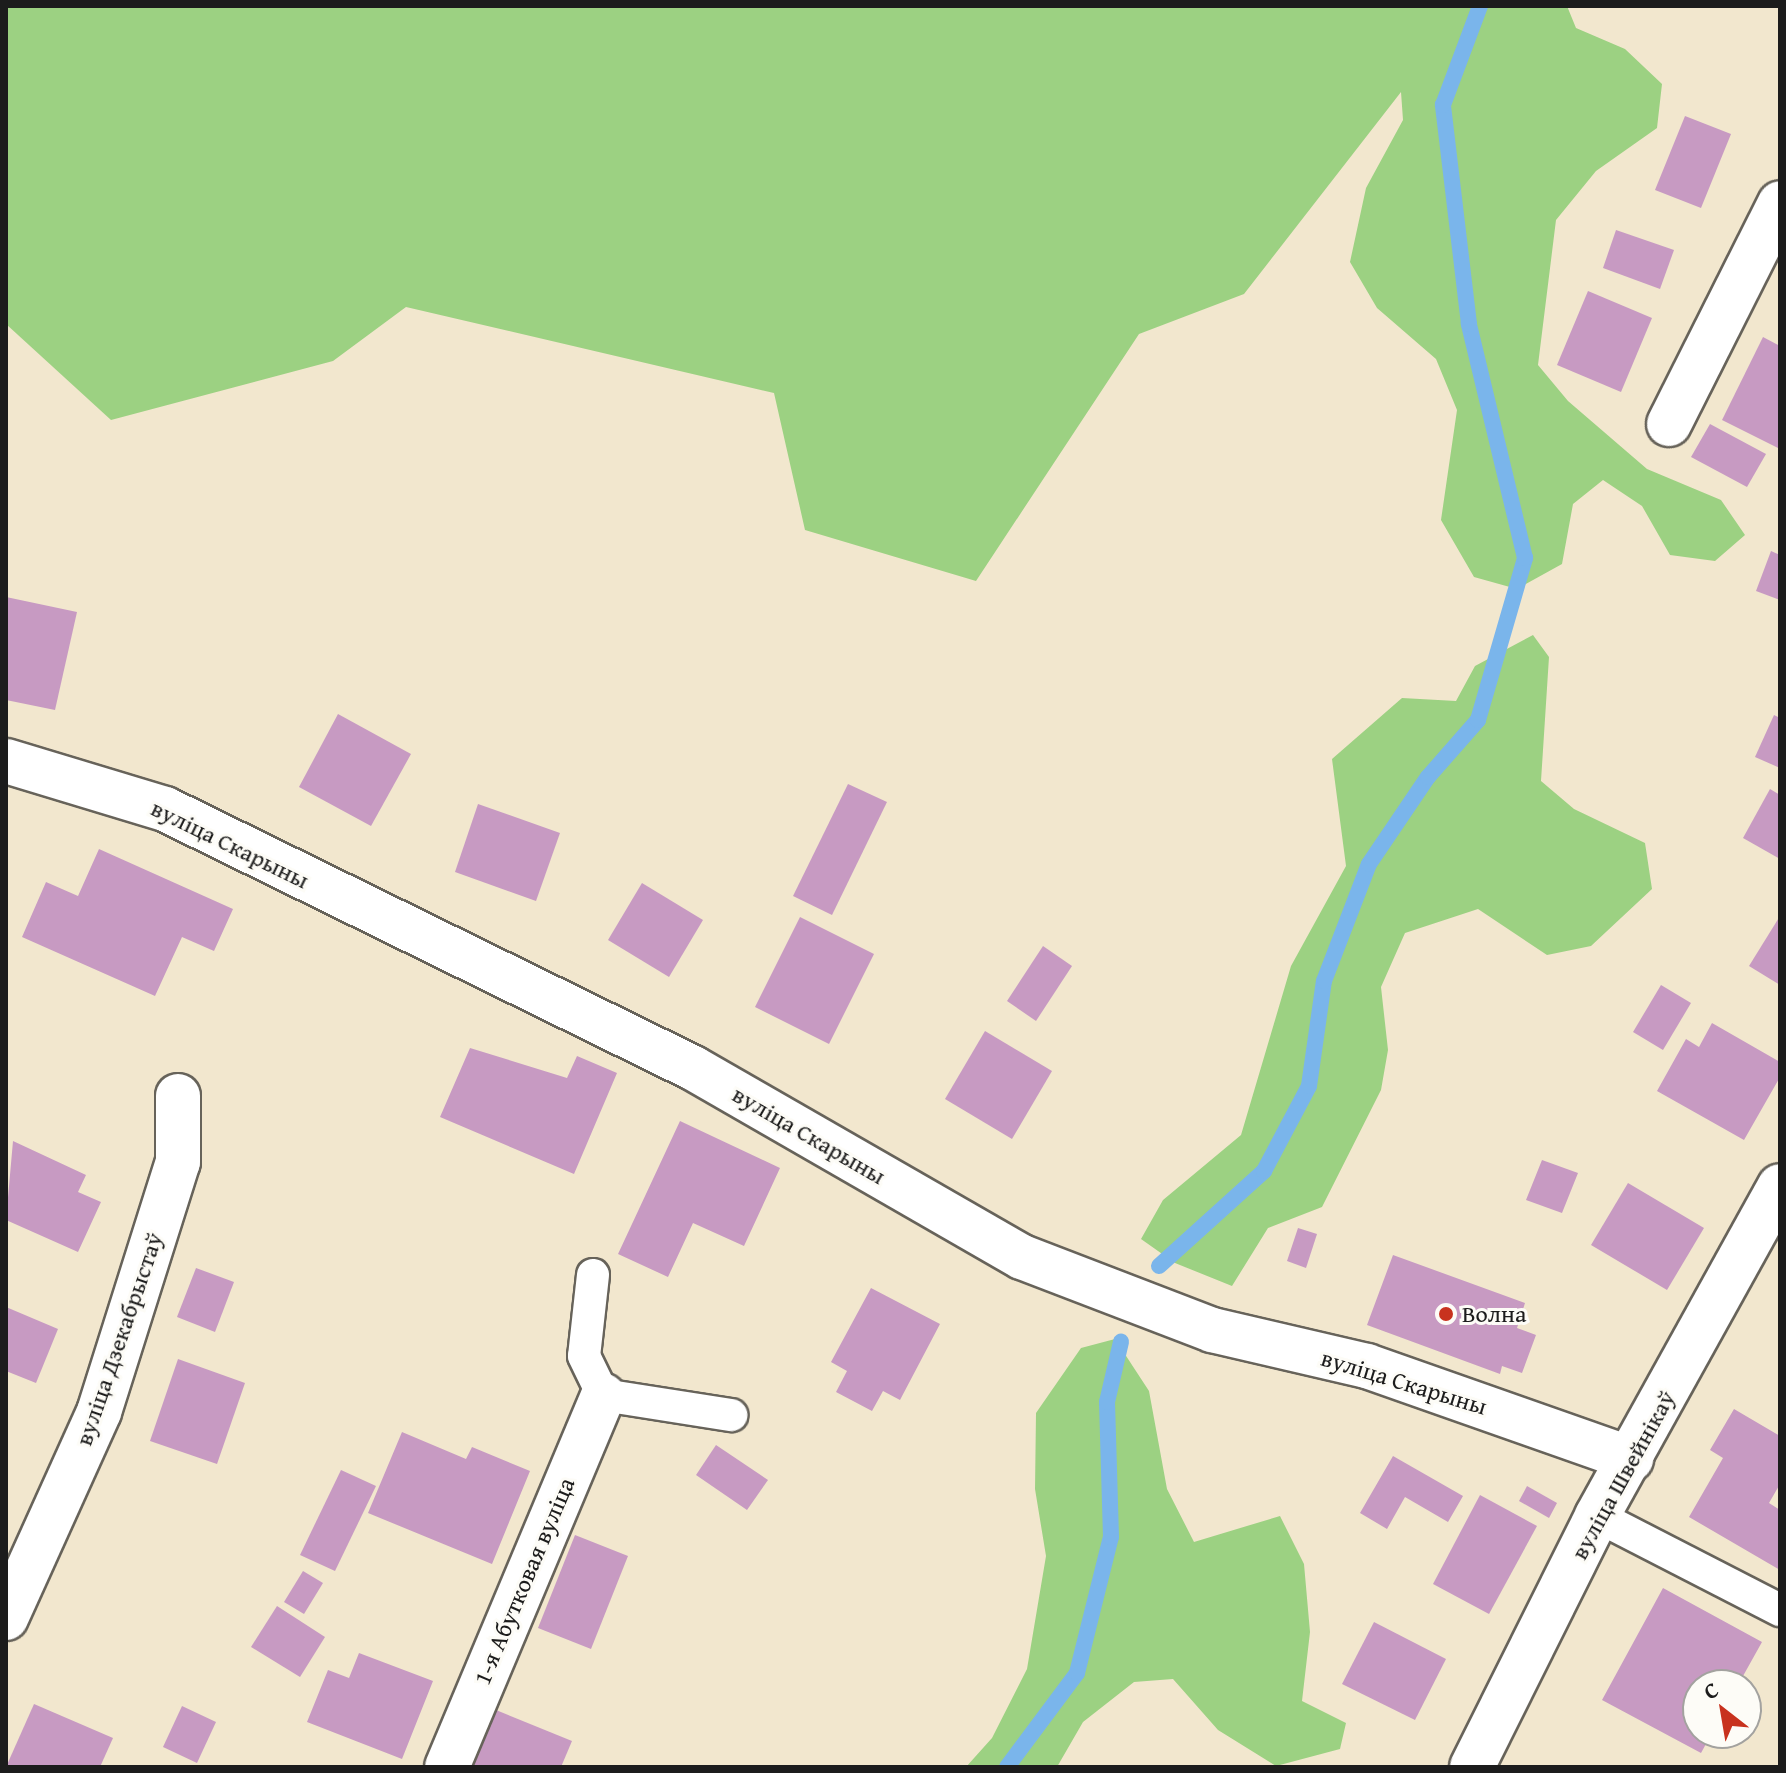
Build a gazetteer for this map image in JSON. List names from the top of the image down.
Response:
{
  "streets": {
    "street": [
      "вуліца Скарыны",
      "вуліца Дзекабрыстаў",
      "вуліца Швейнікаў",
      "1-я Абутковая вуліца"
    ]
  },
  "crossings": [
    ["вуліца Скарыны", "вуліца Швейнікаў"]
  ],
  "places": ["Волна"],
  "north": "top left"
}
